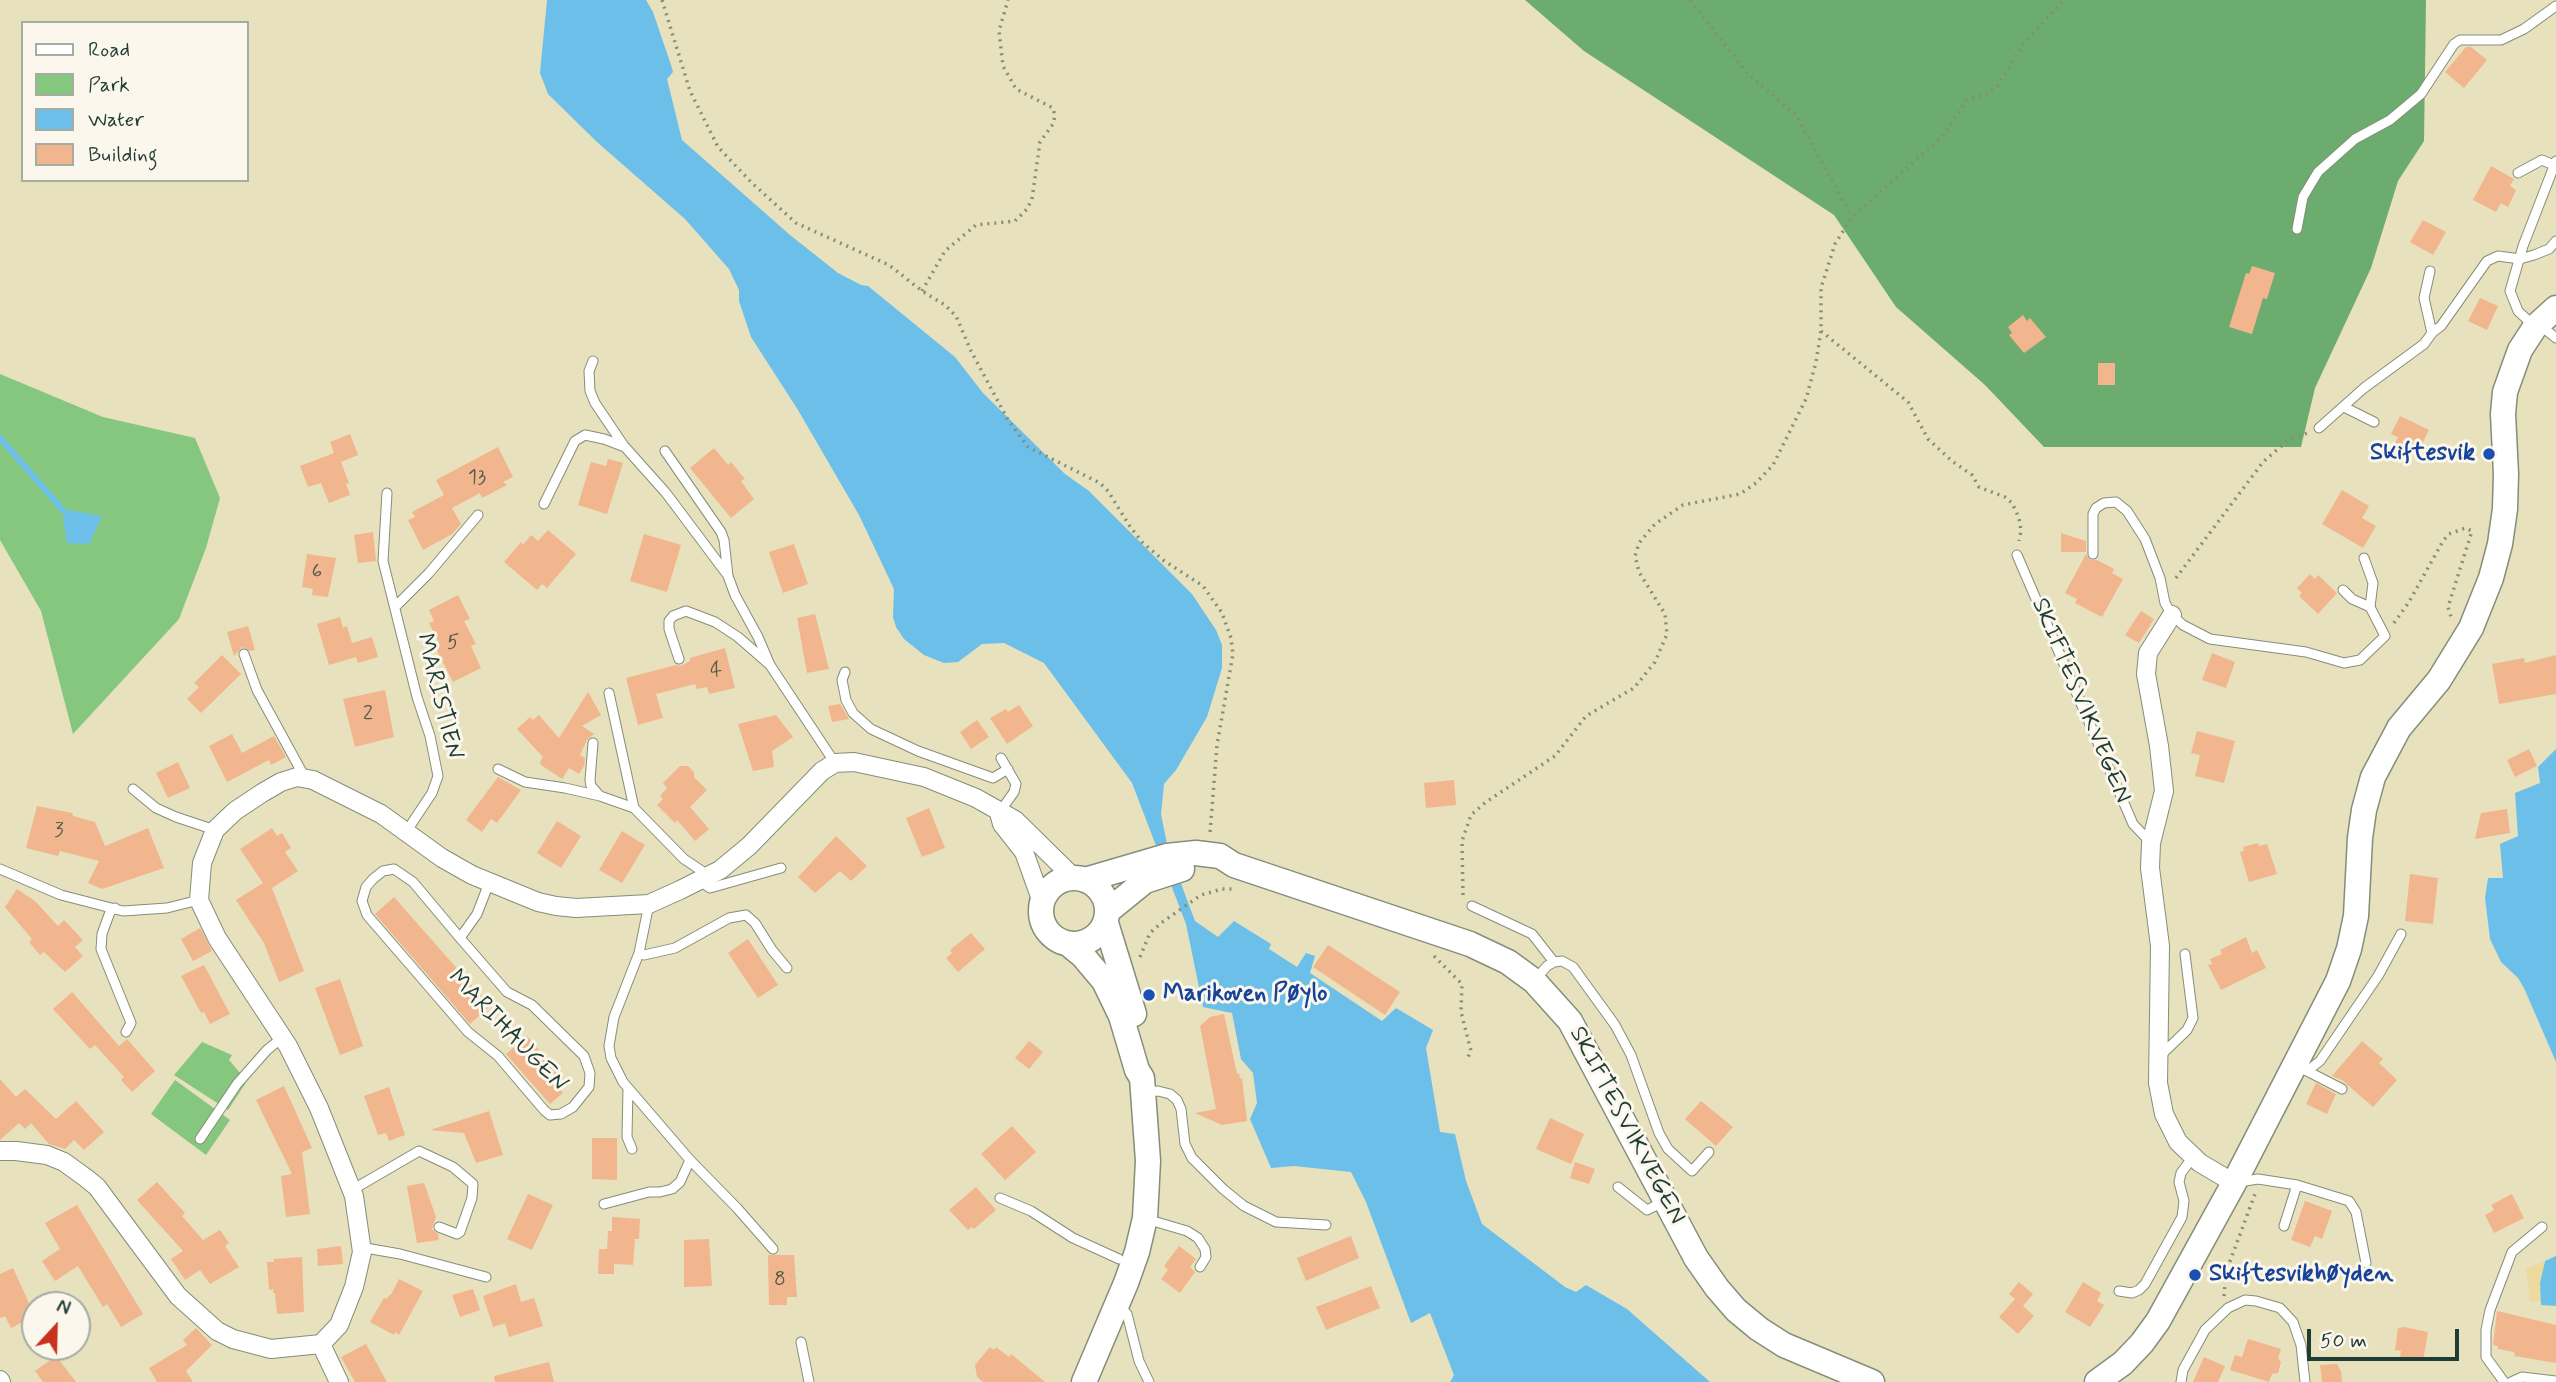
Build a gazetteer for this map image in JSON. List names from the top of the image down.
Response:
{
  "streets": {
    "main road": ["SKIFTESVIKVEGEN"],
    "lane": ["MARISTIEN", "MARIHAUGEN"]
  },
  "places": ["Skiftesvik", "Marikoven Pøylo", "Skiftesvikhøyden"],
  "house_numbers": [
    "13",
    "6",
    "5",
    "4",
    "2",
    "3",
    "8"
  ],
  "legend": [
    "Road",
    "Park",
    "Water",
    "Building"
  ],
  "scale_bar": "50 m",
  "north": "top"
}
